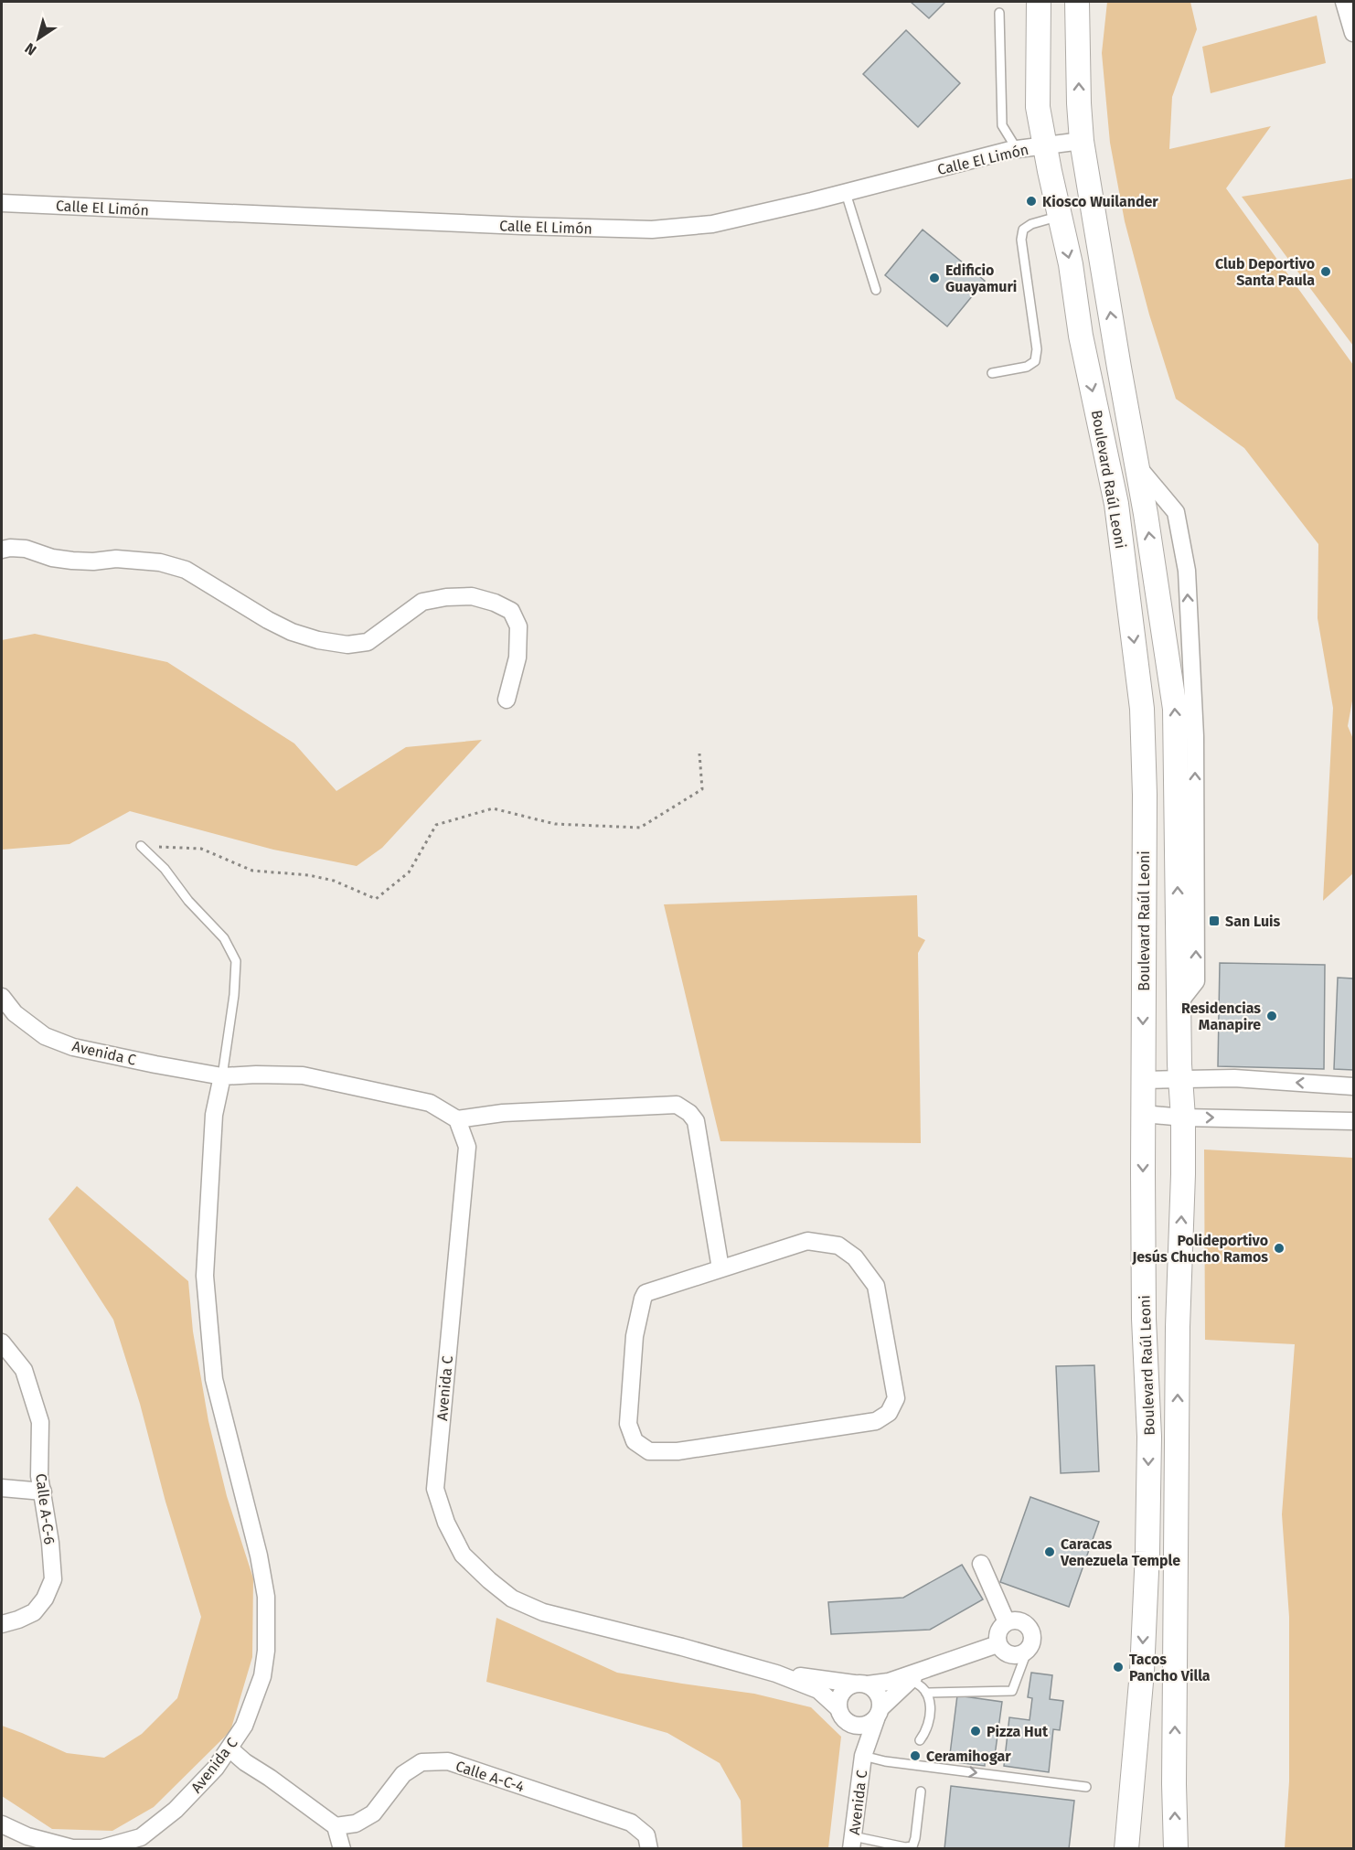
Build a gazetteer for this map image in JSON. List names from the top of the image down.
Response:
{
  "streets": {
    "main road": ["Boulevard Raúl Leoni"],
    "street": [
      "Calle El Limón",
      "Avenida C",
      "Calle A-C-6",
      "Calle A-C-4"
    ]
  },
  "crossings": [
    ["Calle El Limón", "Boulevard Raúl Leoni"]
  ],
  "places": {
    "other": [
      "Kiosco Wuilander",
      "Club Deportivo Santa Paula",
      "Edificio Guayamuri",
      "Residencias Manapire",
      "Polideportivo Jesús Chucho Ramos",
      "Caracas Venezuela Temple",
      "Tacos Pancho Villa",
      "Pizza Hut",
      "Ceramihogar"
    ],
    "transit": ["San Luis"]
  },
  "north": "bottom left"
}
